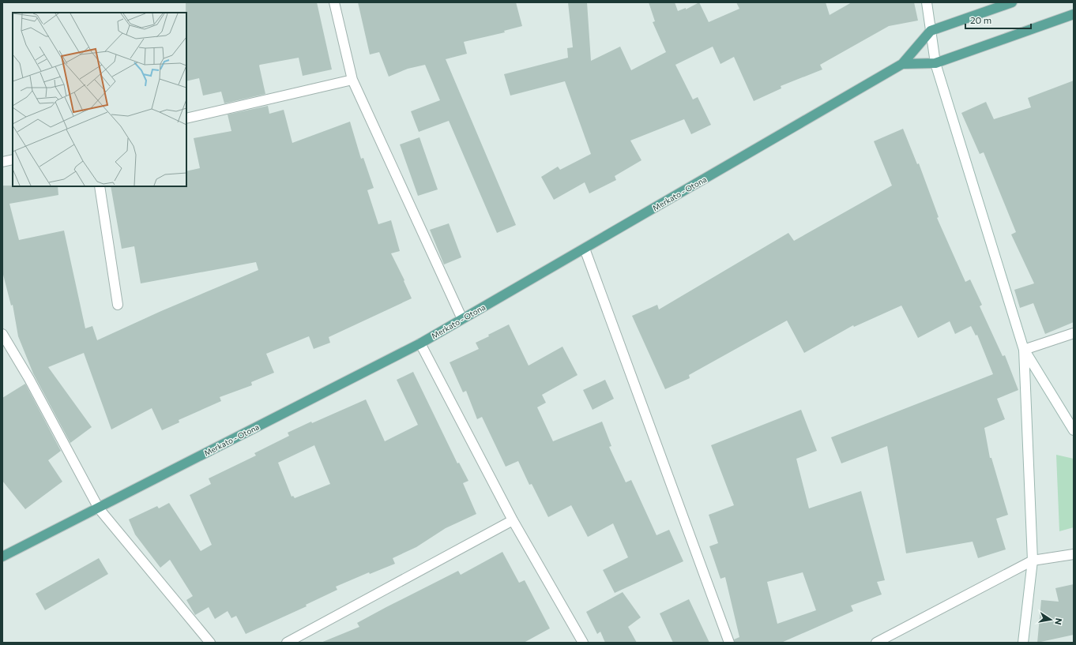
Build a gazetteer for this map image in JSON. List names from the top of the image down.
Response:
{
  "streets": {
    "main road": ["Merkato - Otona"]
  },
  "scale_bar": "20 m",
  "north": "right"
}
